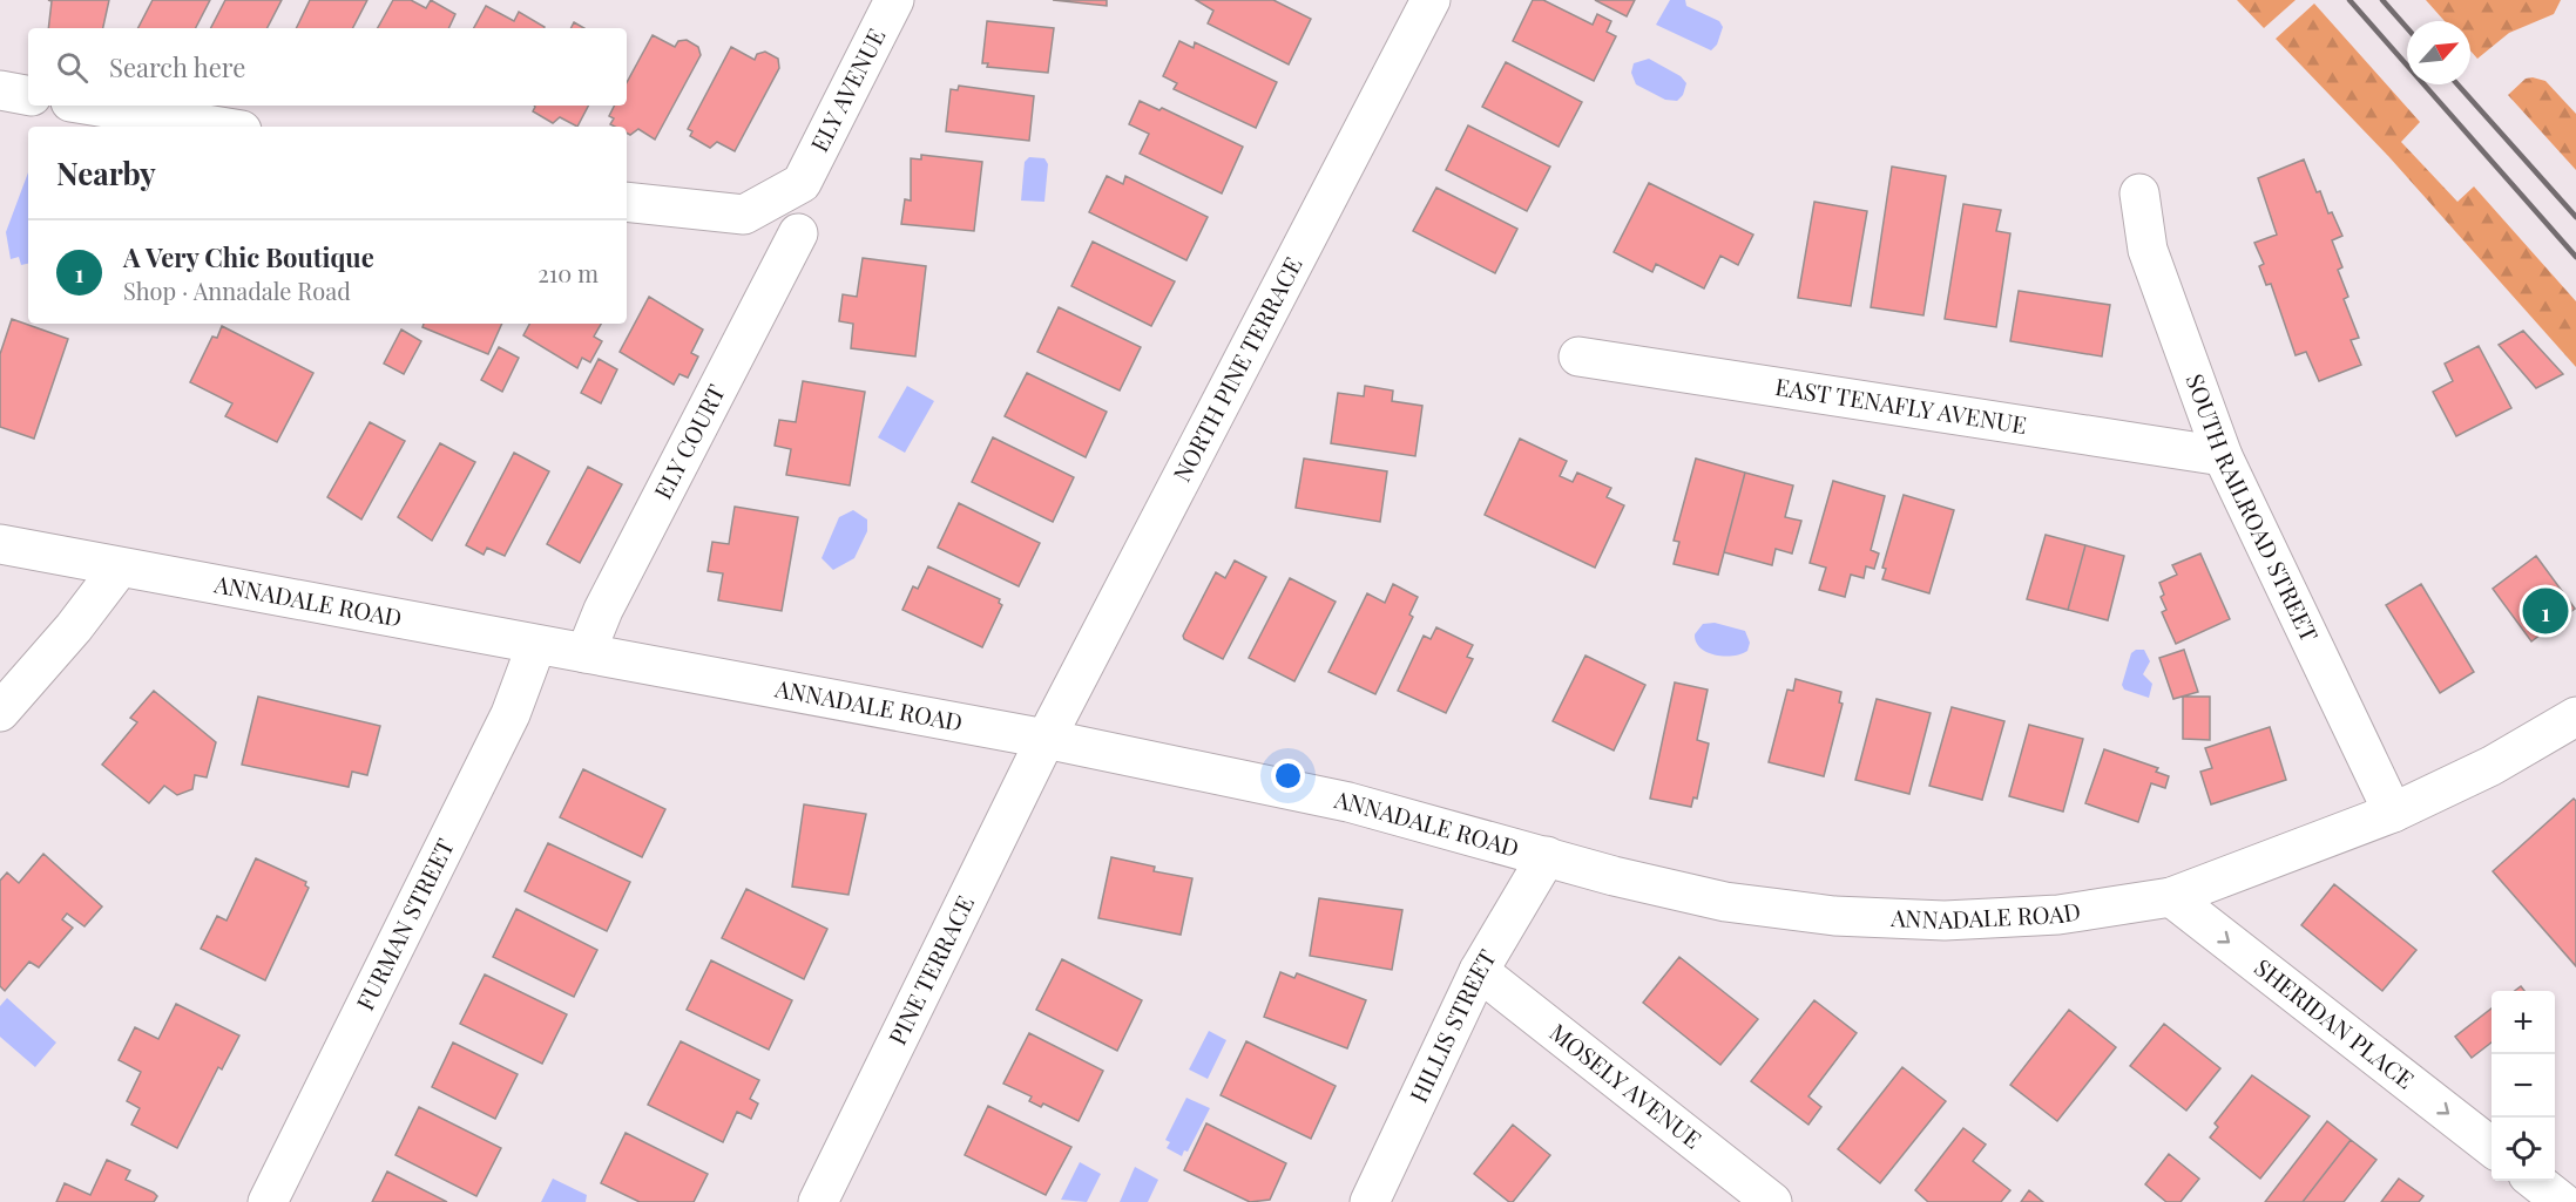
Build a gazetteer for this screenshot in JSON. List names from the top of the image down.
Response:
{
  "streets": {
    "street": [
      "ELY AVENUE",
      "NORTH PINE TERRACE",
      "EAST TENAFLY AVENUE",
      "ELY COURT",
      "SOUTH RAILROAD STREET",
      "ANNADALE ROAD",
      "FURMAN STREET",
      "PINE TERRACE",
      "SHERIDAN PLACE",
      "HILLIS STREET",
      "MOSELY AVENUE"
    ]
  },
  "crossings": [
    ["NORTH PINE TERRACE", "ANNADALE ROAD"],
    ["NORTH PINE TERRACE", "PINE TERRACE"],
    ["EAST TENAFLY AVENUE", "SOUTH RAILROAD STREET"],
    ["ELY COURT", "ANNADALE ROAD"],
    ["SOUTH RAILROAD STREET", "ANNADALE ROAD"],
    ["ANNADALE ROAD", "FURMAN STREET"],
    ["ANNADALE ROAD", "PINE TERRACE"],
    ["ANNADALE ROAD", "SHERIDAN PLACE"],
    ["ANNADALE ROAD", "HILLIS STREET"],
    ["HILLIS STREET", "MOSELY AVENUE"]
  ],
  "one_way": ["SHERIDAN PLACE"],
  "north": "top right",
  "page": {
    "search": "Search here",
    "heading": "Nearby",
    "list": [
      {
        "mark": "1",
        "name": "A Very Chic Boutique",
        "note": "Shop · Annadale Road",
        "value": "210 m"
      }
    ],
    "pins": "1",
    "map_buttons": ["+", "−"]
  }
}
